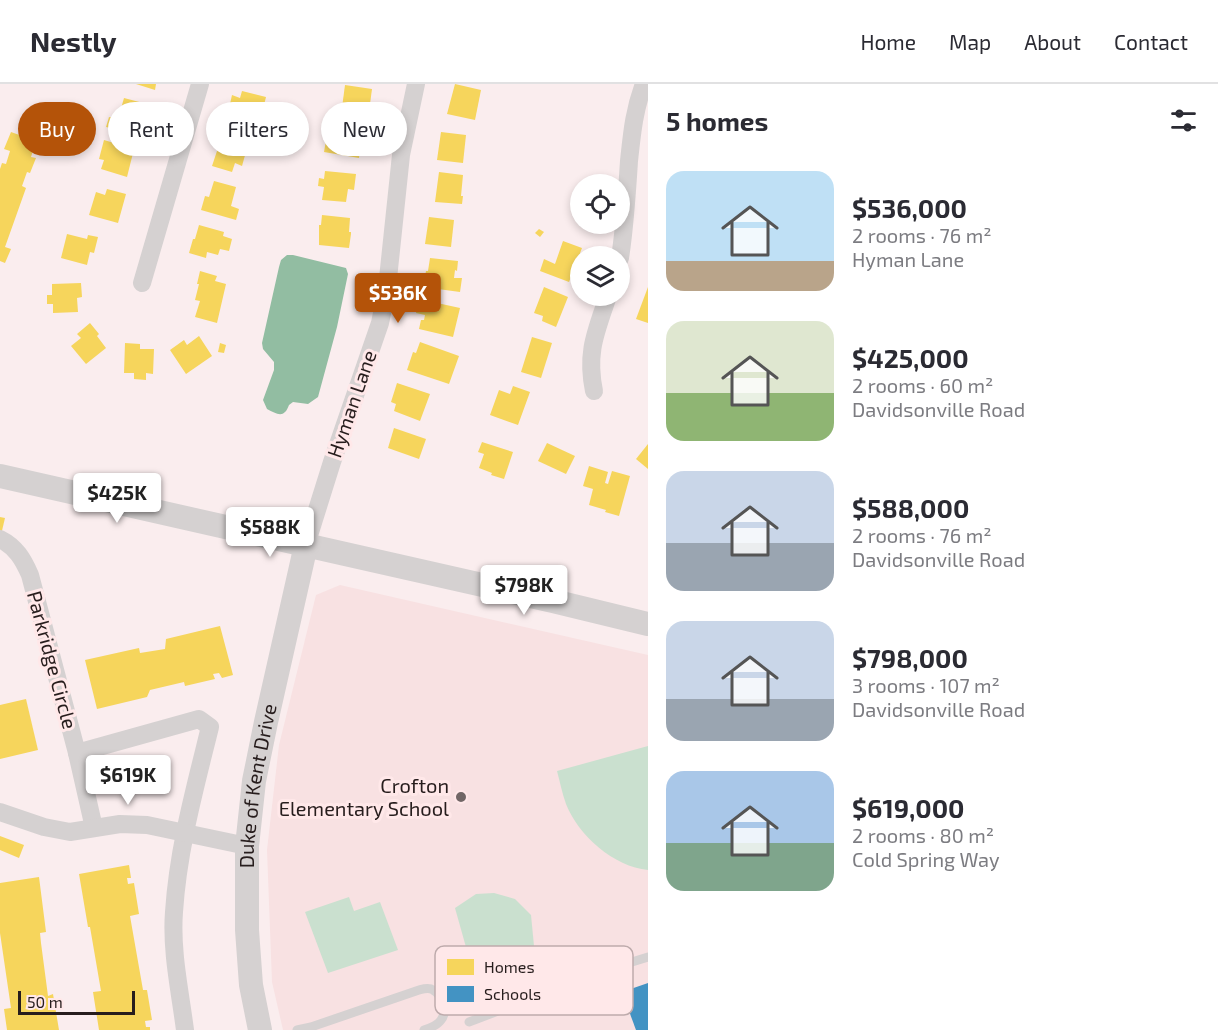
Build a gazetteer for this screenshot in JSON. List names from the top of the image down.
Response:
{
  "streets": {
    "main road": ["Duke of Kent Drive"],
    "street": ["Hyman Lane", "Parkridge Circle"]
  },
  "crossings": [
    ["Hyman Lane", "Duke of Kent Drive"]
  ],
  "places": ["Crofton Elementary School"],
  "legend": ["Homes", "Schools"],
  "scale_bar": "50 m",
  "page": {
    "header": "Nestly",
    "nav": [
      "Home",
      "Map",
      "About",
      "Contact"
    ],
    "heading": "5 homes",
    "chip": [
      "Buy",
      "Rent",
      "Filters",
      "New"
    ],
    "list": [
      {
        "name": "$536,000",
        "note": "2 rooms · 76 m² · Hyman Lane"
      },
      {
        "name": "$425,000",
        "note": "2 rooms · 60 m² · Davidsonville Road"
      },
      {
        "name": "$588,000",
        "note": "2 rooms · 76 m² · Davidsonville Road"
      },
      {
        "name": "$798,000",
        "note": "3 rooms · 107 m² · Davidsonville Road"
      },
      {
        "name": "$619,000",
        "note": "2 rooms · 80 m² · Cold Spring Way"
      }
    ],
    "price": [
      "$536K",
      "$425K",
      "$588K",
      "$798K",
      "$619K"
    ],
    "scale": "50 m"
  }
}
